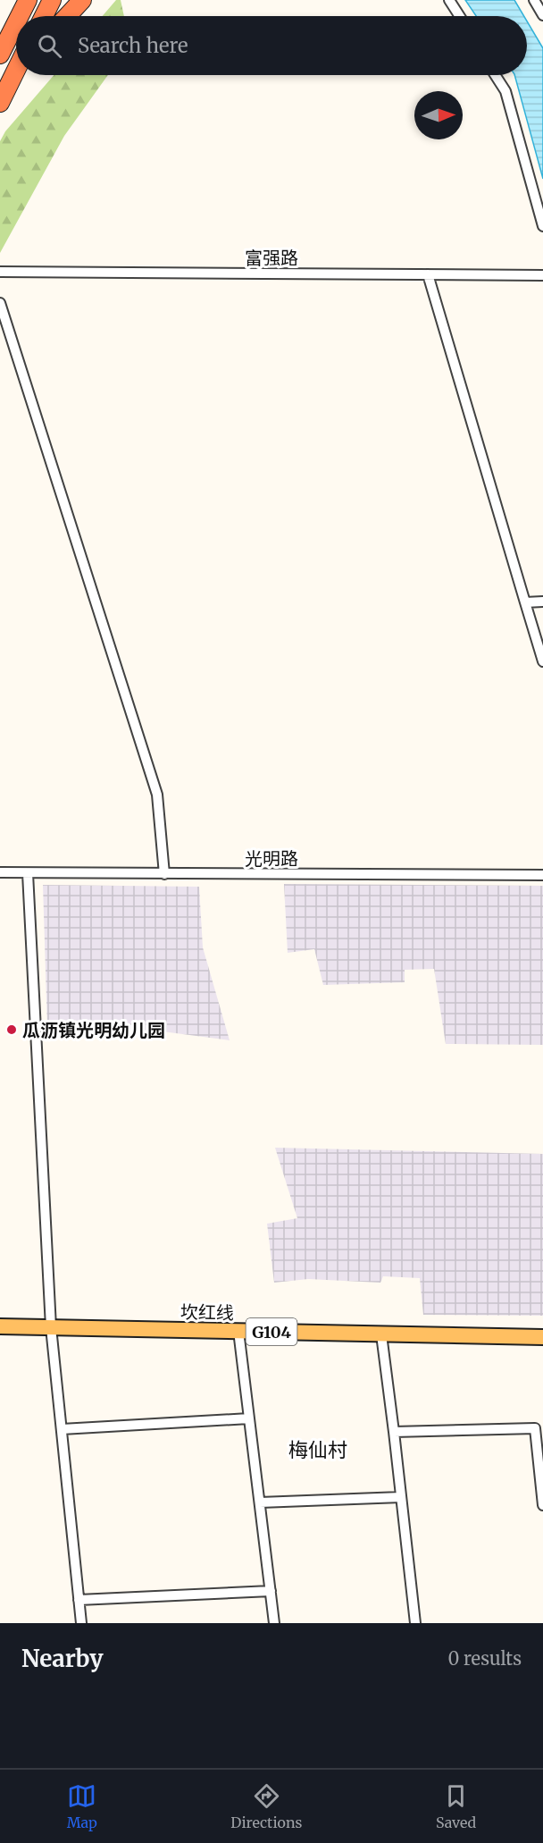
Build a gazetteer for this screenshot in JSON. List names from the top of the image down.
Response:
{
  "streets": {
    "main road": ["坎红线", "G104"],
    "street": ["富强路", "光明路"]
  },
  "districts": ["梅仙村"],
  "places": ["瓜沥镇光明幼儿园"],
  "north": "right",
  "page": {
    "search": "Search here",
    "heading": ["Nearby", "0 results"],
    "nav": ["Map", "Directions", "Saved"]
  }
}
